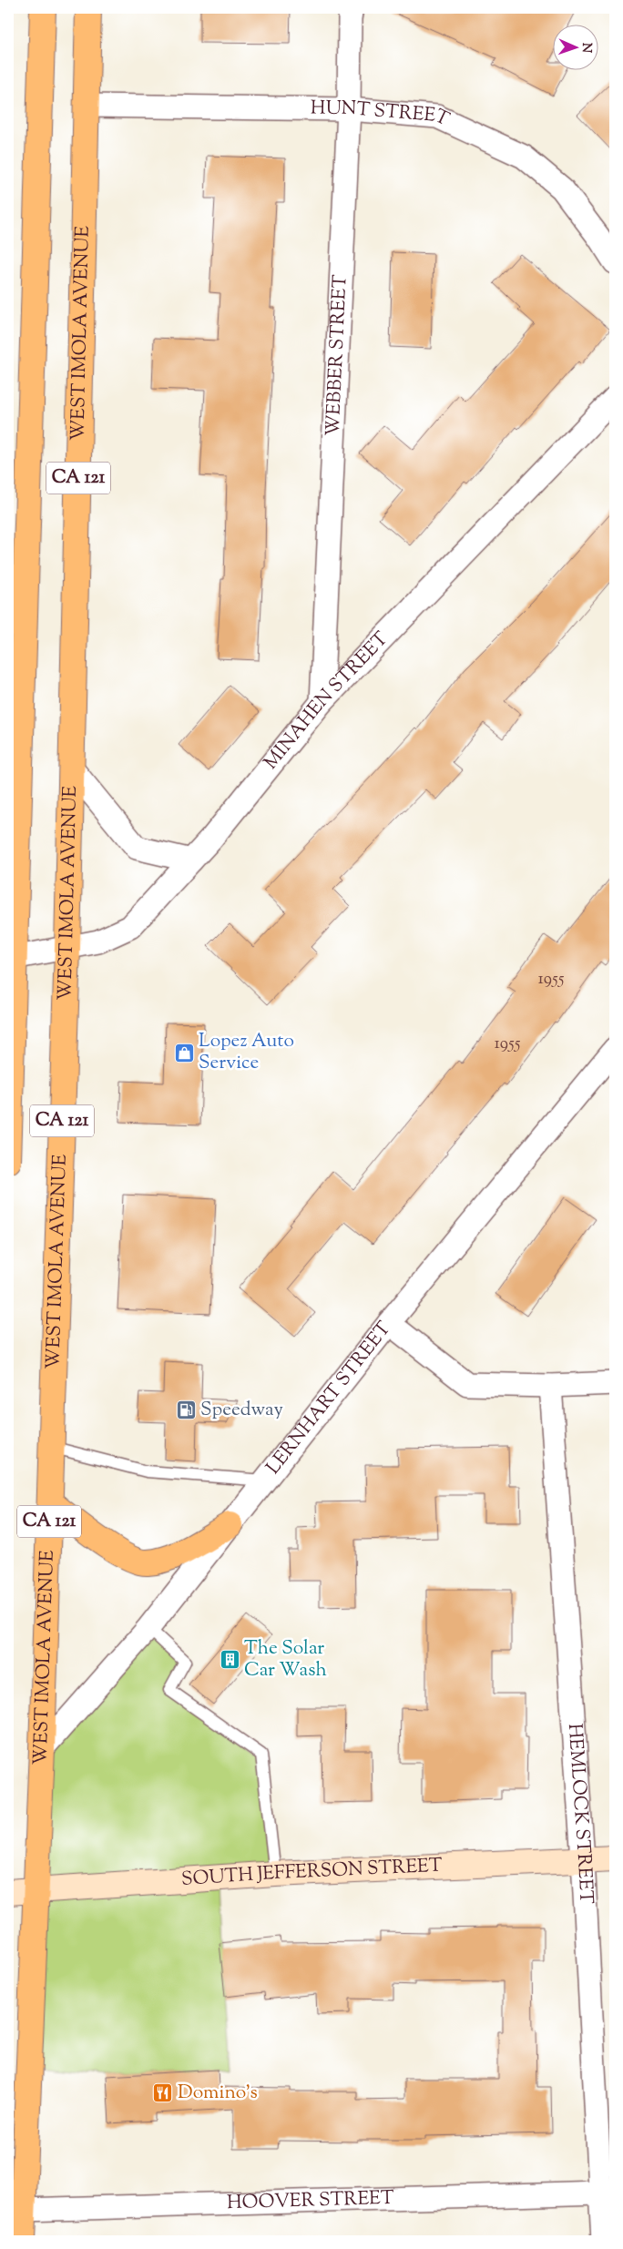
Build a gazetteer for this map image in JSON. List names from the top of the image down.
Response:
{
  "streets": {
    "main road": ["WEST IMOLA AVENUE", "CA 121"],
    "street": [
      "HUNT STREET",
      "WEBBER STREET",
      "MINAHEN STREET",
      "LERNHART STREET",
      "HEMLOCK STREET",
      "SOUTH JEFFERSON STREET",
      "HOOVER STREET"
    ]
  },
  "crossings": [
    ["HUNT STREET", "WEST IMOLA AVENUE"],
    ["HUNT STREET", "WEBBER STREET"],
    ["WEST IMOLA AVENUE", "MINAHEN STREET"],
    ["WEST IMOLA AVENUE", "LERNHART STREET"],
    ["WEST IMOLA AVENUE", "SOUTH JEFFERSON STREET"],
    ["WEST IMOLA AVENUE", "HOOVER STREET"],
    ["WEBBER STREET", "MINAHEN STREET"],
    ["CA 121", "MINAHEN STREET"],
    ["HEMLOCK STREET", "SOUTH JEFFERSON STREET"],
    ["HEMLOCK STREET", "HOOVER STREET"]
  ],
  "places": {
    "shop": ["Lopez Auto Service"],
    "fuel station": ["Speedway"],
    "building": ["The Solar Car Wash"],
    "restaurant": ["Domino's"]
  },
  "house_numbers": ["1955", "1955"],
  "north": "right"
}
